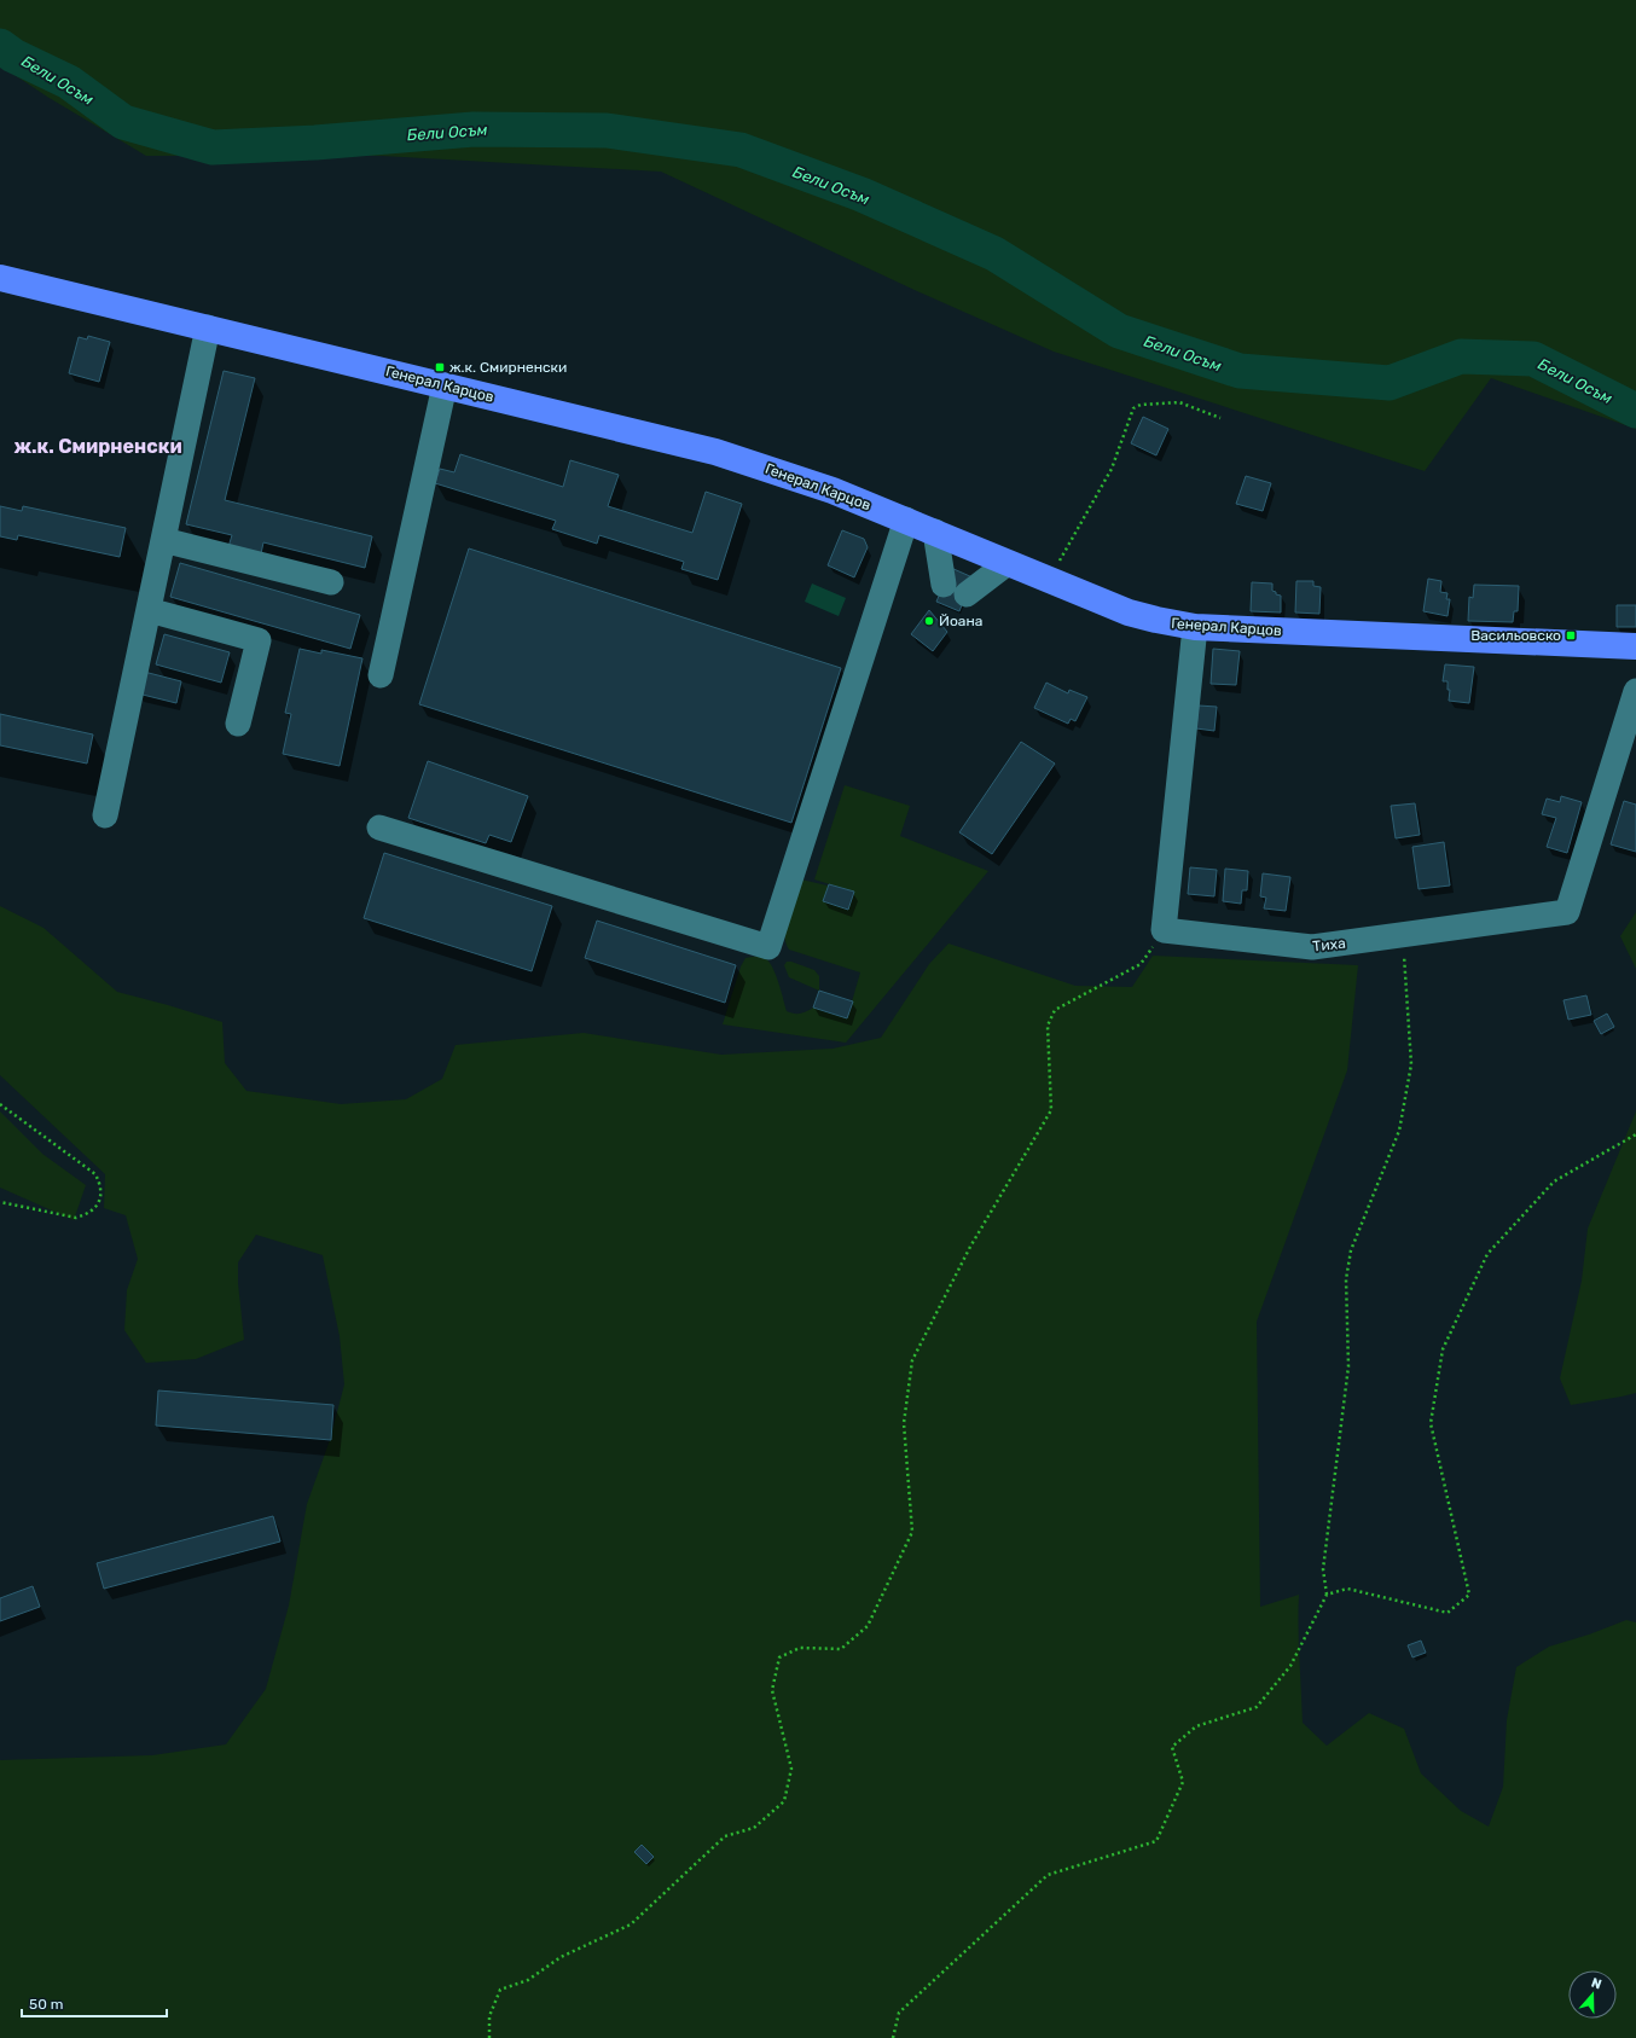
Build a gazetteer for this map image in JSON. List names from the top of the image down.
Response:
{
  "streets": {
    "main road": ["Генерал Карцов"],
    "street": ["Тиха"]
  },
  "districts": ["ж.к. Смирненски"],
  "water": ["Бели Осъм"],
  "places": {
    "transit": ["ж.к. Смирненски", "Васильовско"],
    "other": ["Йоана"]
  },
  "scale_bar": "50 m",
  "north": "top"
}
